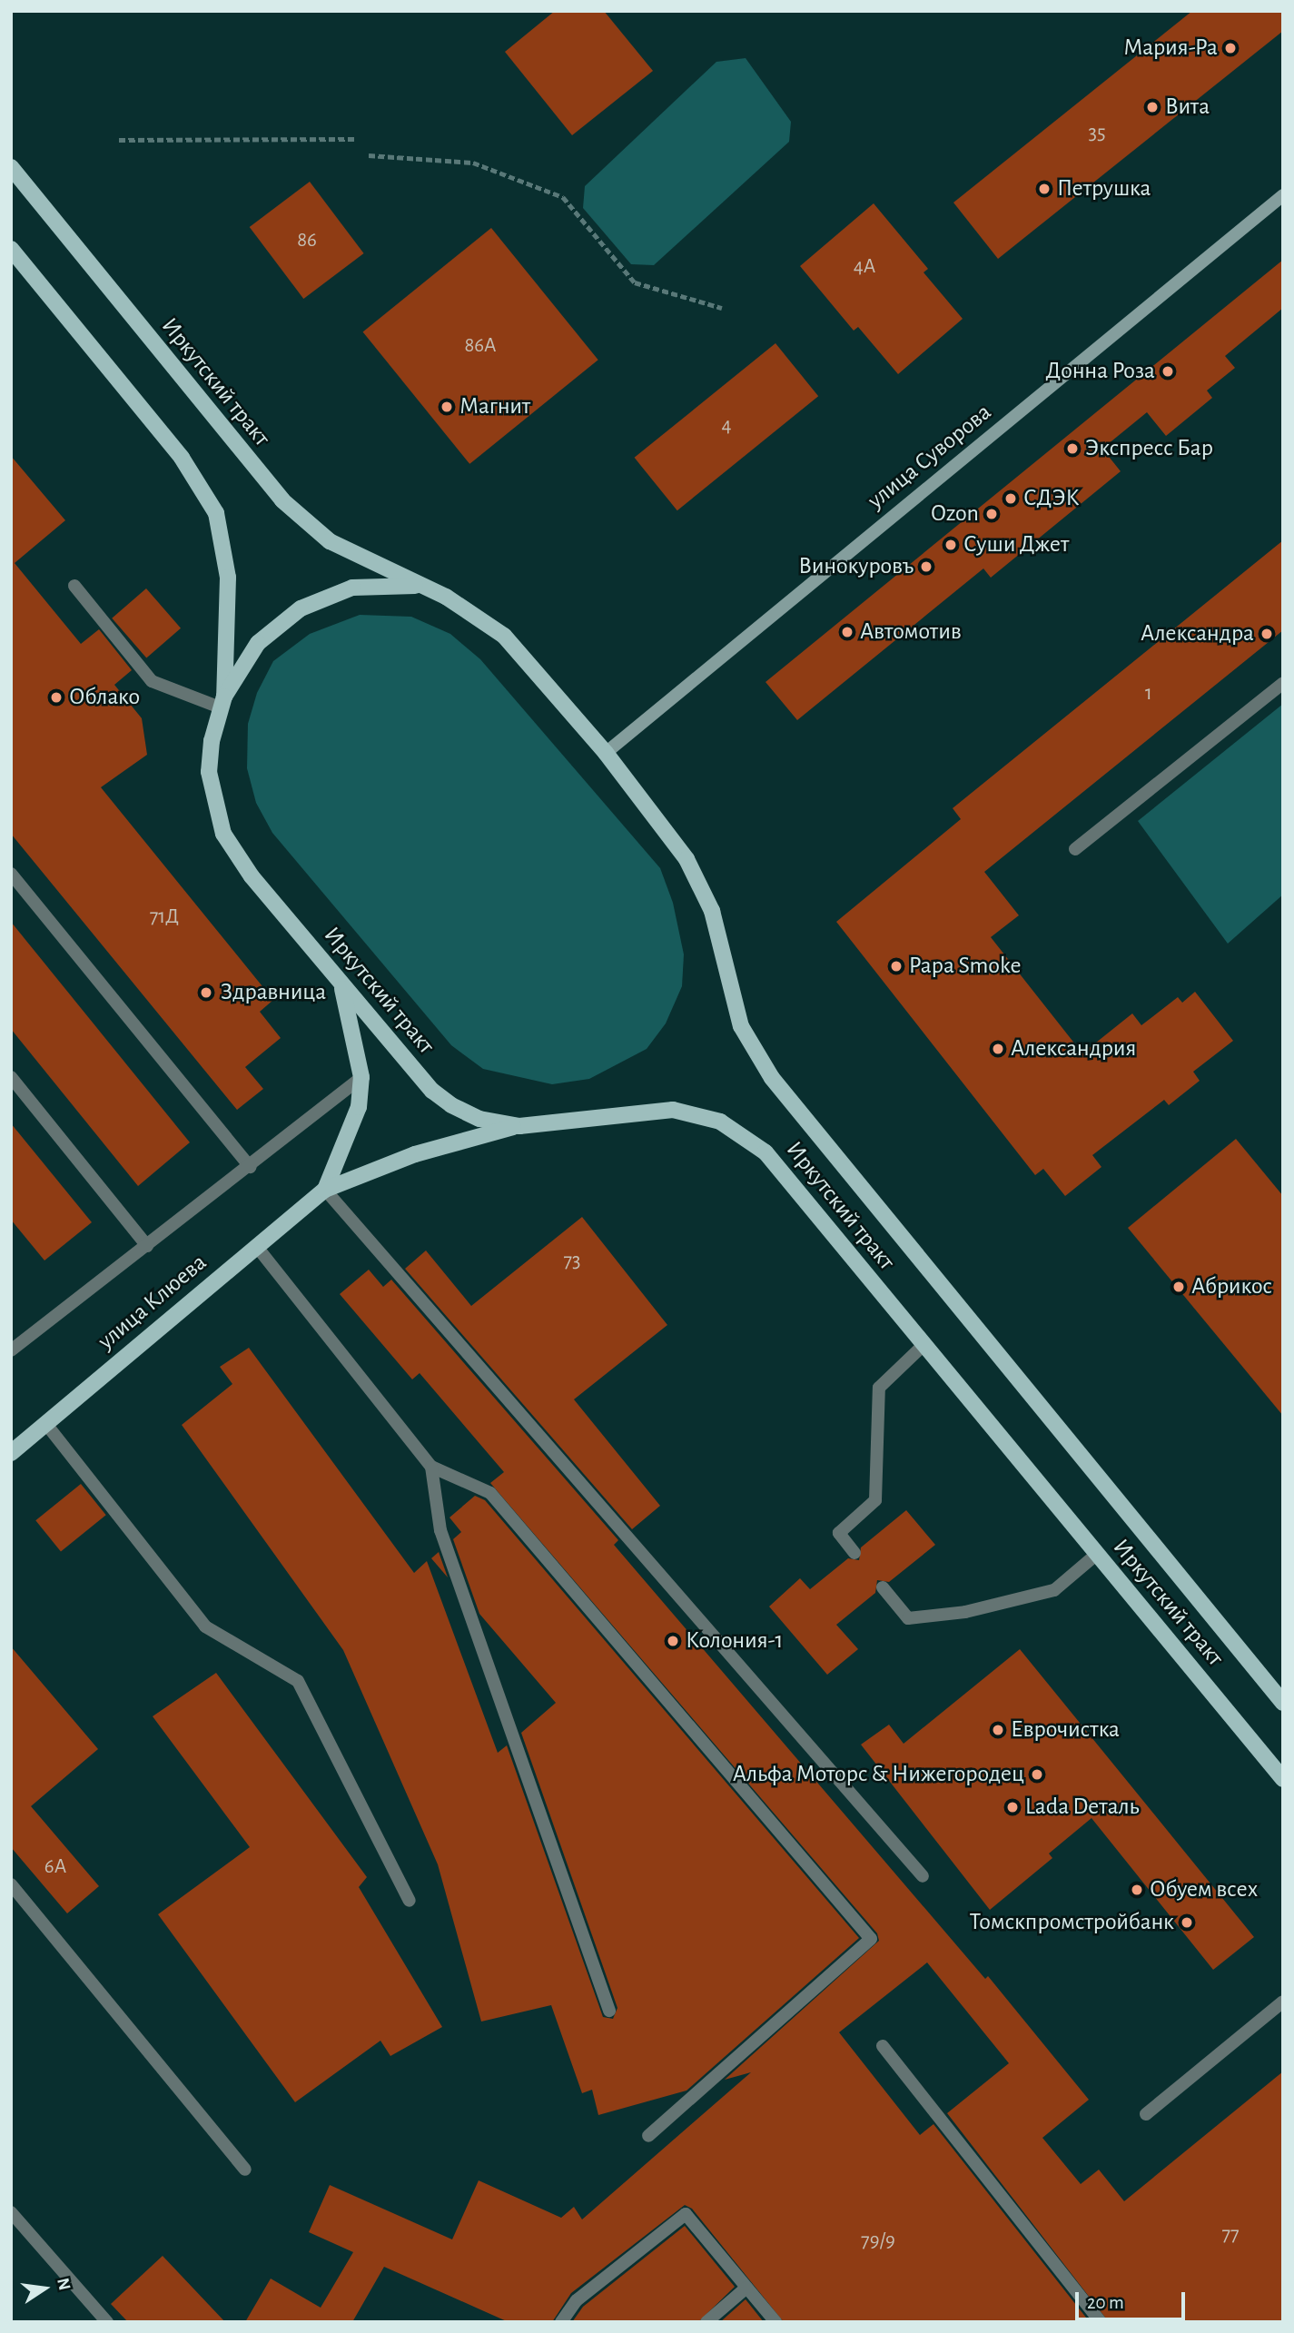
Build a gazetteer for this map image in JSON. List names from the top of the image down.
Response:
{
  "streets": {
    "main road": ["Иркутский тракт", "улица Клюева"],
    "street": ["улица Суворова"]
  },
  "crossings": [
    ["Иркутский тракт", "улица Суворова"],
    ["Иркутский тракт", "улица Клюева"]
  ],
  "places": [
    "Мария-Ра",
    "Вита",
    "Петрушка",
    "Донна Роза",
    "Магнит",
    "Экспресс Бар",
    "СДЭК",
    "Ozon",
    "Суши Джет",
    "Винокуровъ",
    "Автомотив",
    "Александра",
    "Облако",
    "Papa Smoke",
    "Здравница",
    "Александрия",
    "Абрикос",
    "Колония-1",
    "Еврочистка",
    "Альфа Моторс & Нижегородец",
    "Lada Dеталь",
    "Обуем всех",
    "Томскпромстройбанк"
  ],
  "house_numbers": [
    "35",
    "86",
    "4А",
    "86А",
    "4",
    "1",
    "71Д",
    "73",
    "6А",
    "77",
    "79/9"
  ],
  "scale_bar": "20 m",
  "north": "right"
}
